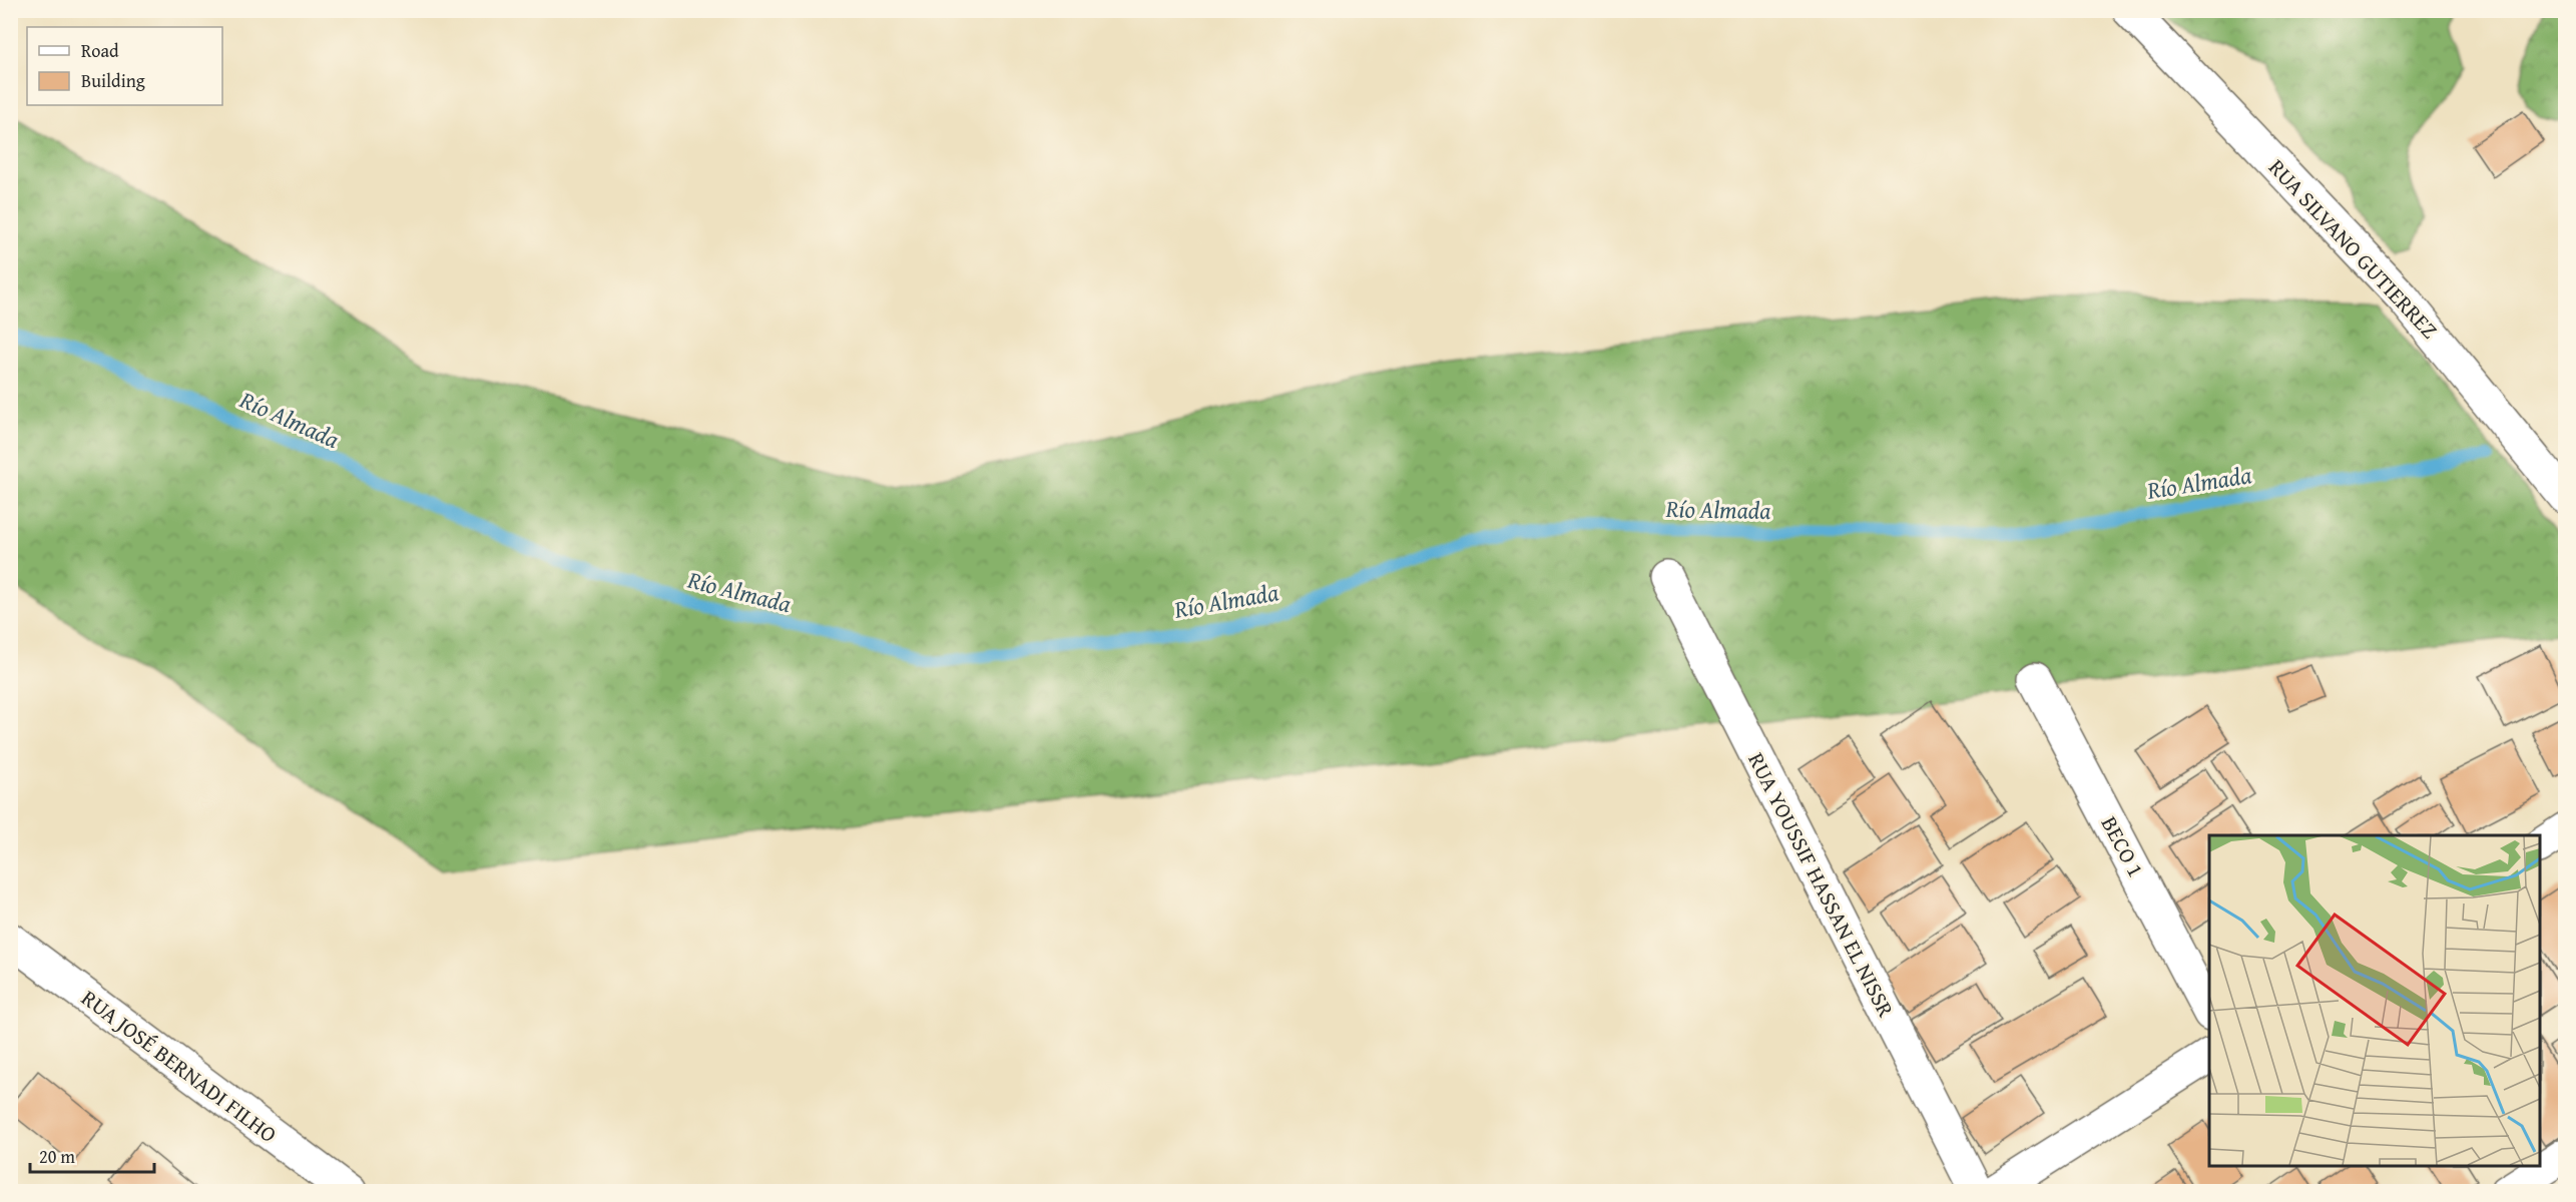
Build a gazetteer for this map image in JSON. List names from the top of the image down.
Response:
{
  "streets": {
    "street": [
      "RUA SILVANO GUTIERREZ",
      "BECO 1",
      "RUA YOUSSIF HASSAN EL NISSR",
      "RUA JOSÉ BERNADI FILHO"
    ]
  },
  "water": ["Río Almada"],
  "legend": ["Road", "Building"],
  "scale_bar": "20 m"
}
